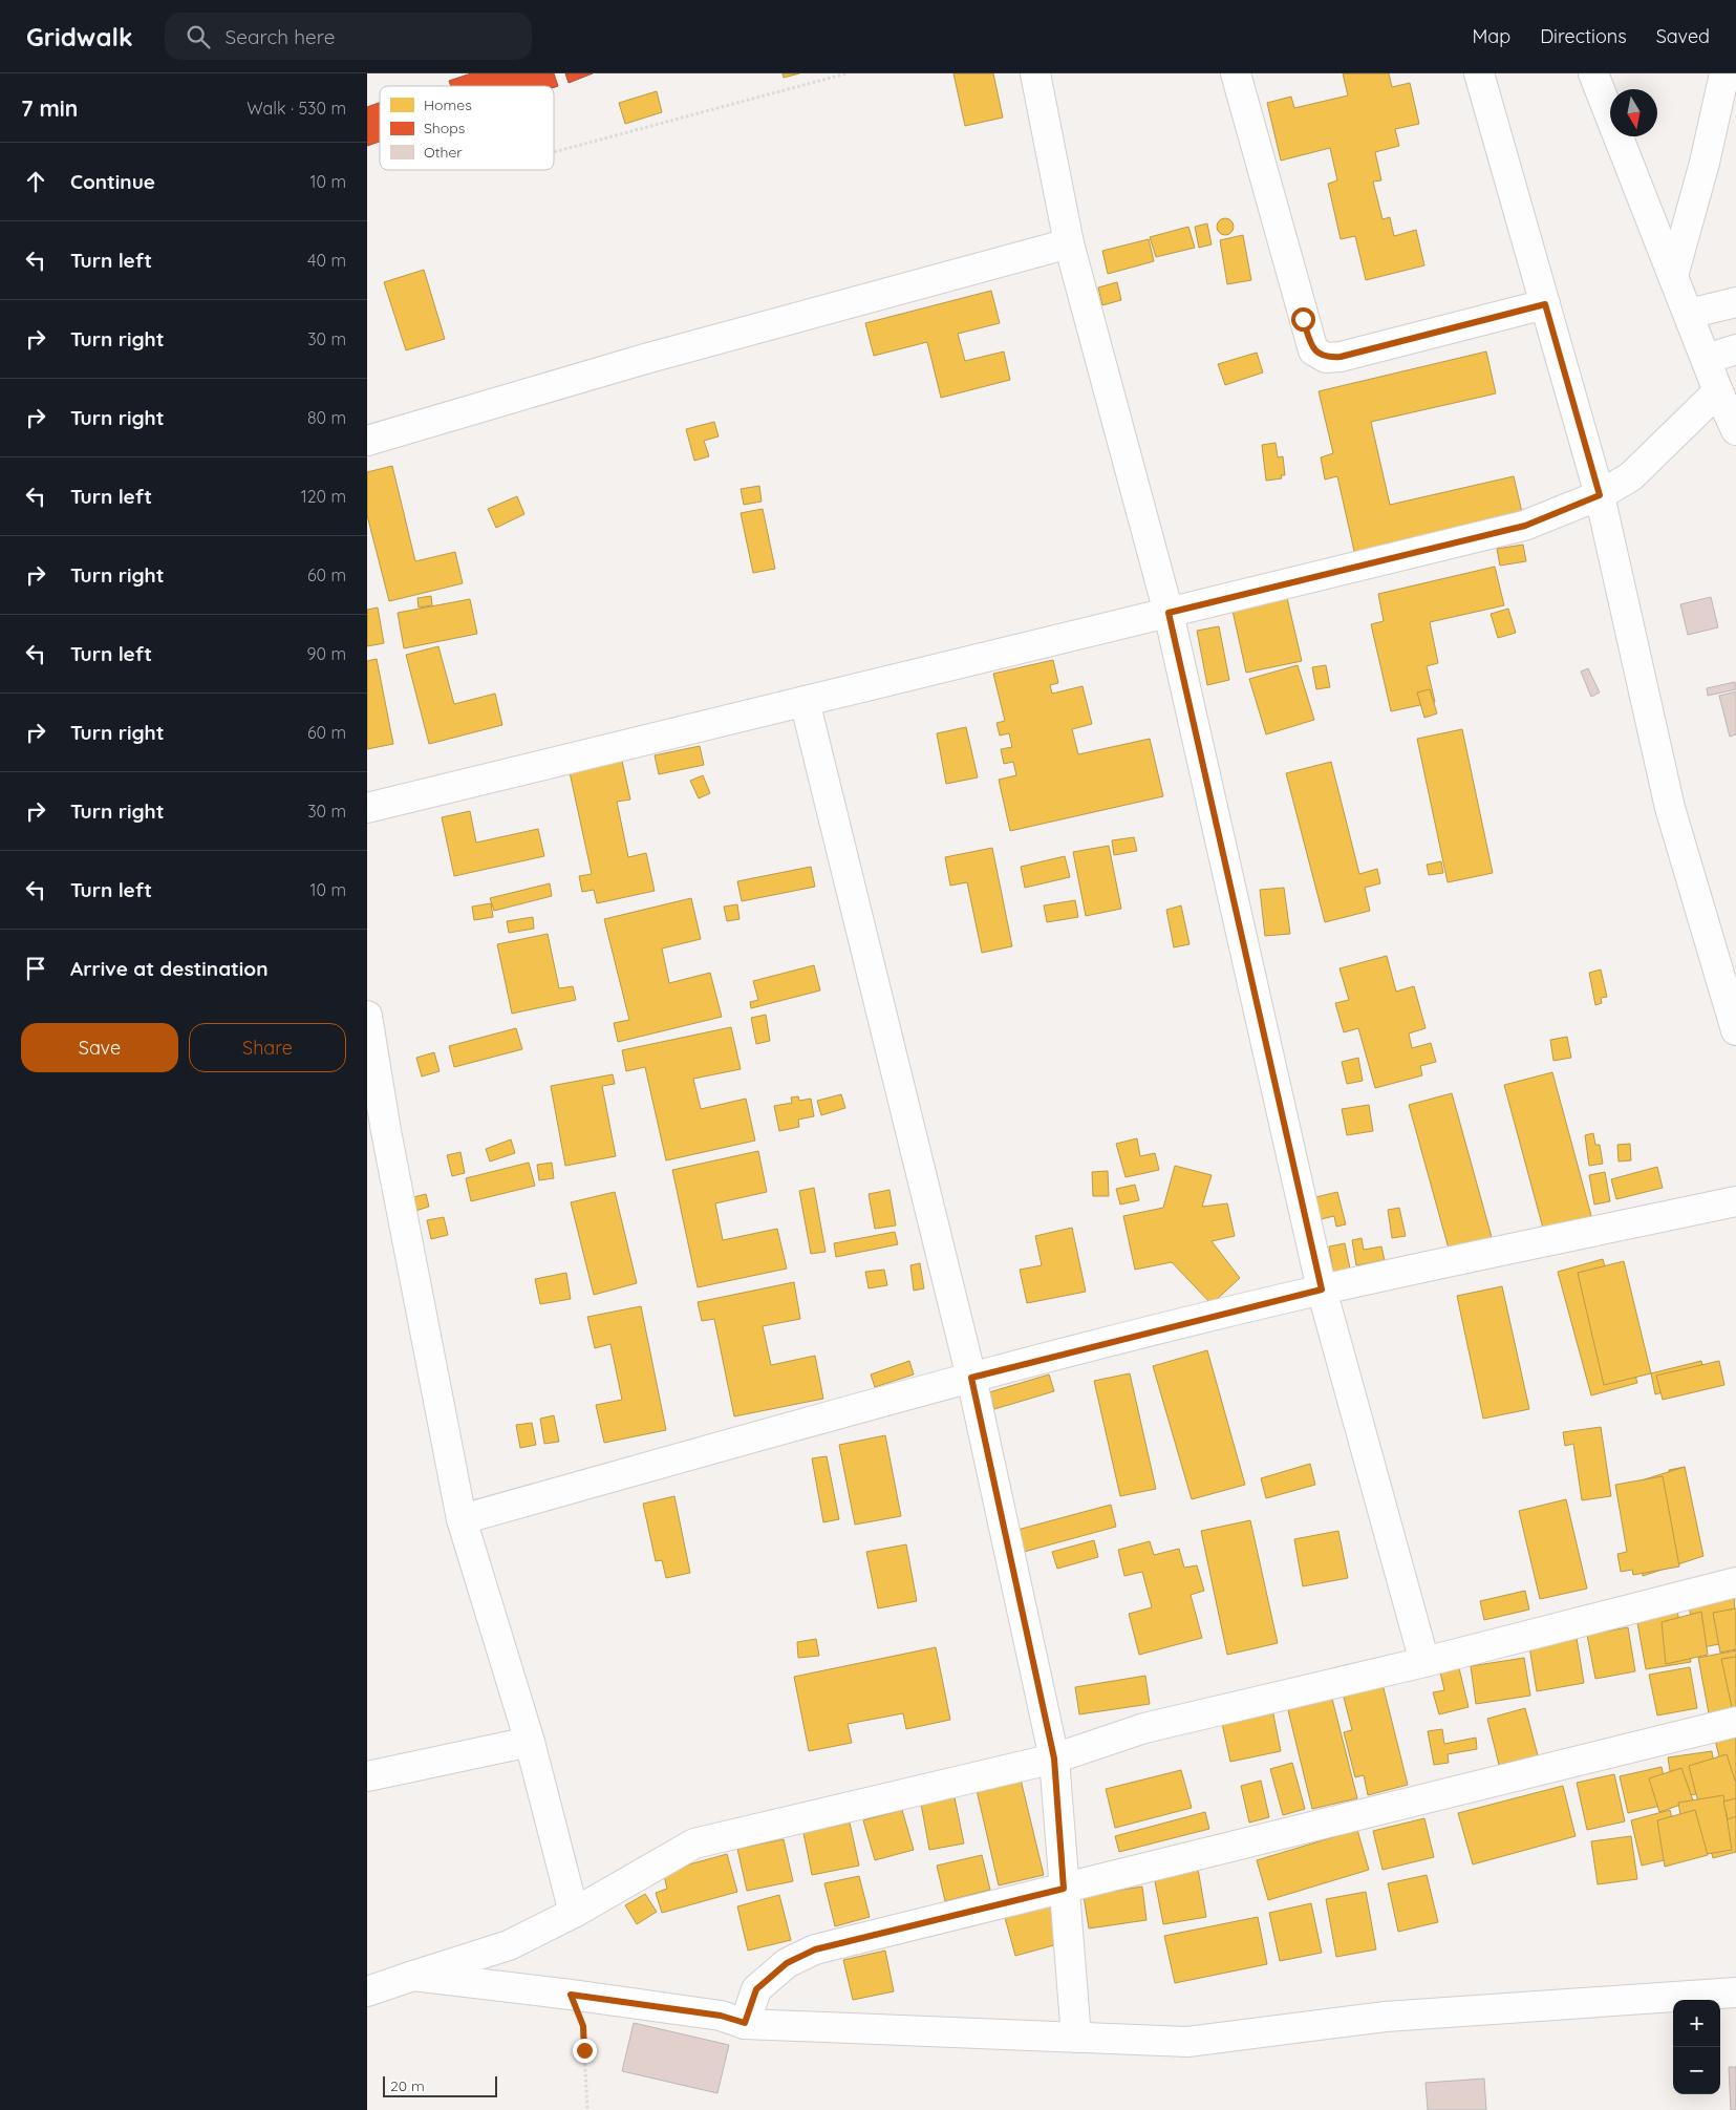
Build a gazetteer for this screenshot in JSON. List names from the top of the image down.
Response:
{
  "legend": ["Homes", "Shops", "Other"],
  "scale_bar": "20 m",
  "north": "bottom",
  "page": {
    "header": "Gridwalk",
    "search": "Search here",
    "nav": ["Map", "Directions", "Saved"],
    "heading": ["7 min", "Walk · 530 m"],
    "list": [
      ["Continue", "10 m"],
      ["Turn left", "40 m"],
      ["Turn right", "30 m"],
      ["Turn right", "80 m"],
      ["Turn left", "120 m"],
      ["Turn right", "60 m"],
      ["Turn left", "90 m"],
      ["Turn right", "60 m"],
      ["Turn right", "30 m"],
      ["Turn left", "10 m"],
      "Arrive at destination"
    ],
    "buttons": ["Save", "Share"],
    "map_buttons": ["+", "−"],
    "scale": "20 m"
  }
}
